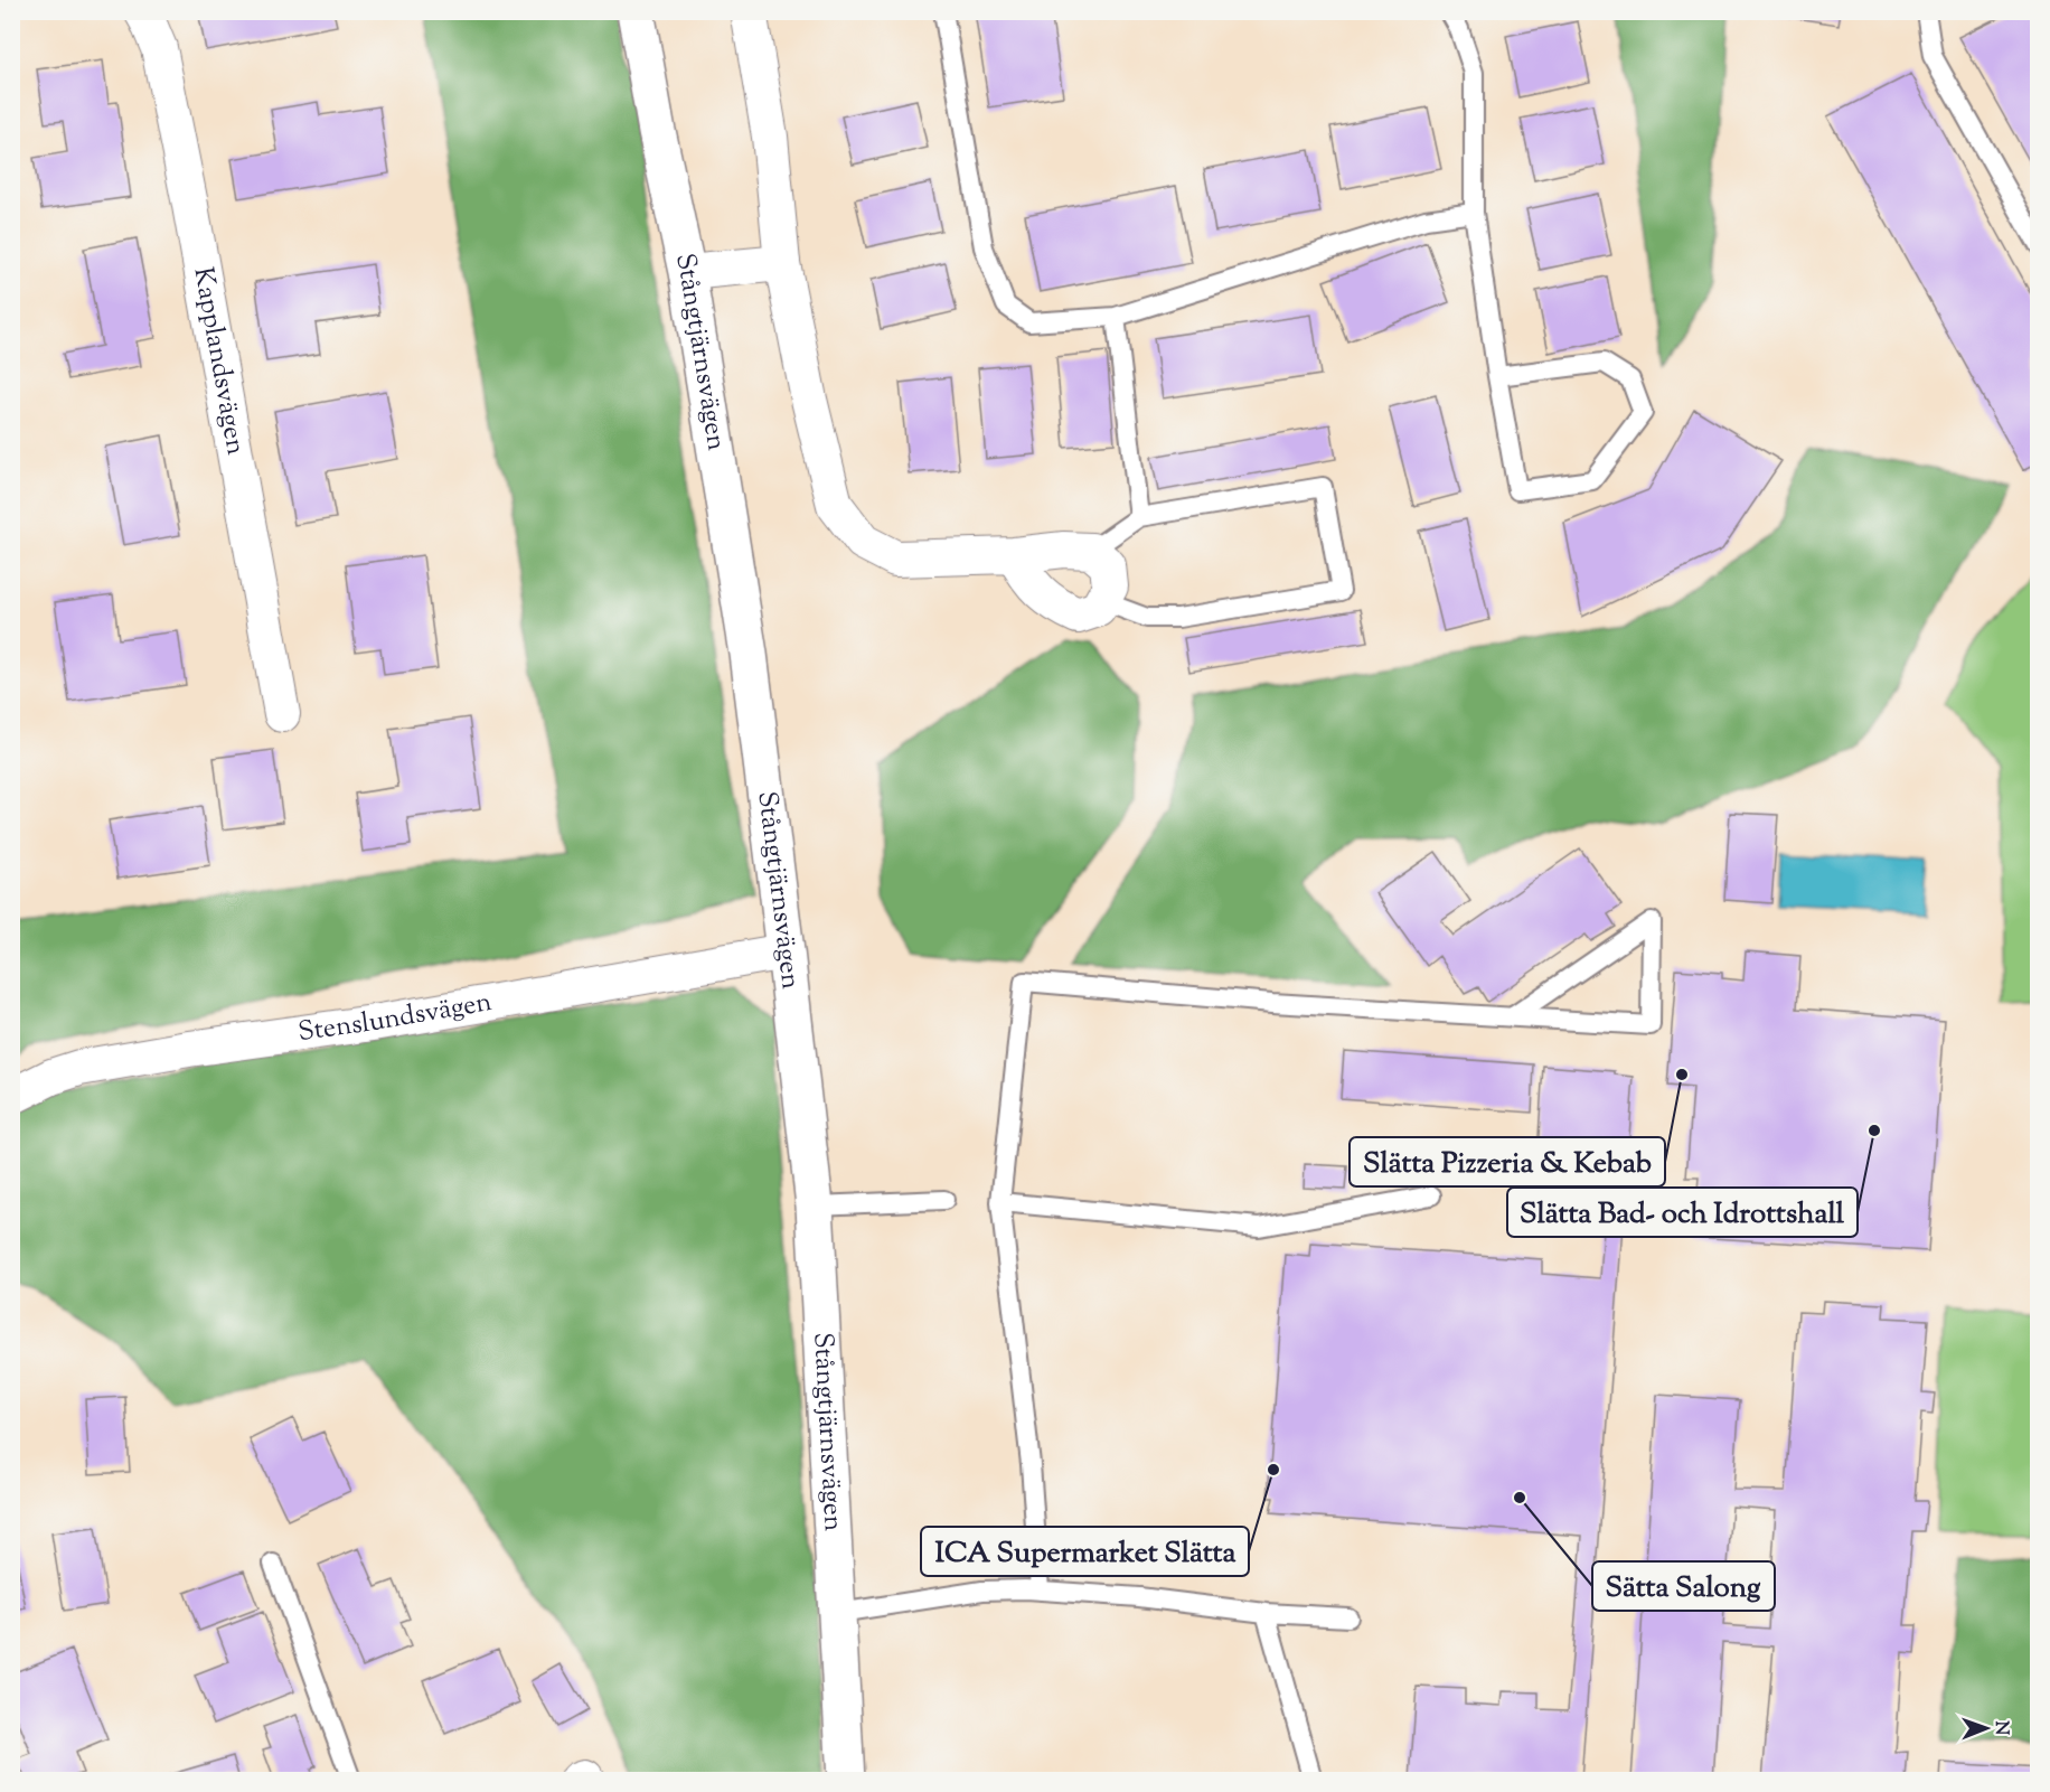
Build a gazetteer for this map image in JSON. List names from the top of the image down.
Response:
{
  "streets": {
    "street": ["Stångtjärnsvägen", "Kapplandsvägen", "Stenslundsvägen"]
  },
  "crossings": [
    ["Stångtjärnsvägen", "Stenslundsvägen"]
  ],
  "places": [
    "Slätta Pizzeria & Kebab",
    "Slätta Bad- och Idrottshall",
    "ICA Supermarket Slätta",
    "Sätta Salong"
  ],
  "north": "right"
}
